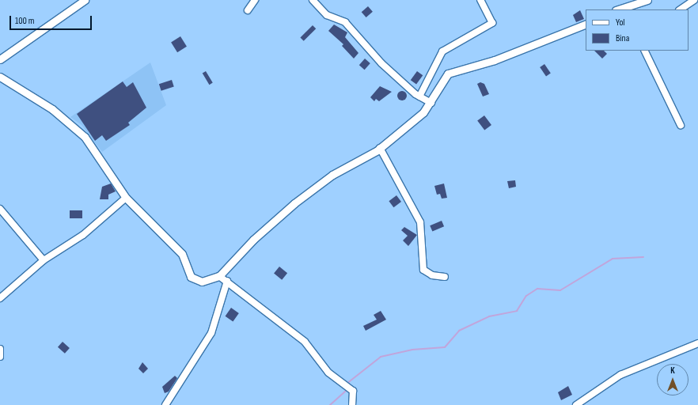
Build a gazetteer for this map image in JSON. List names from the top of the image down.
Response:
{
  "legend": ["Yol", "Bina"],
  "scale_bar": "100 m",
  "north": "top"
}
